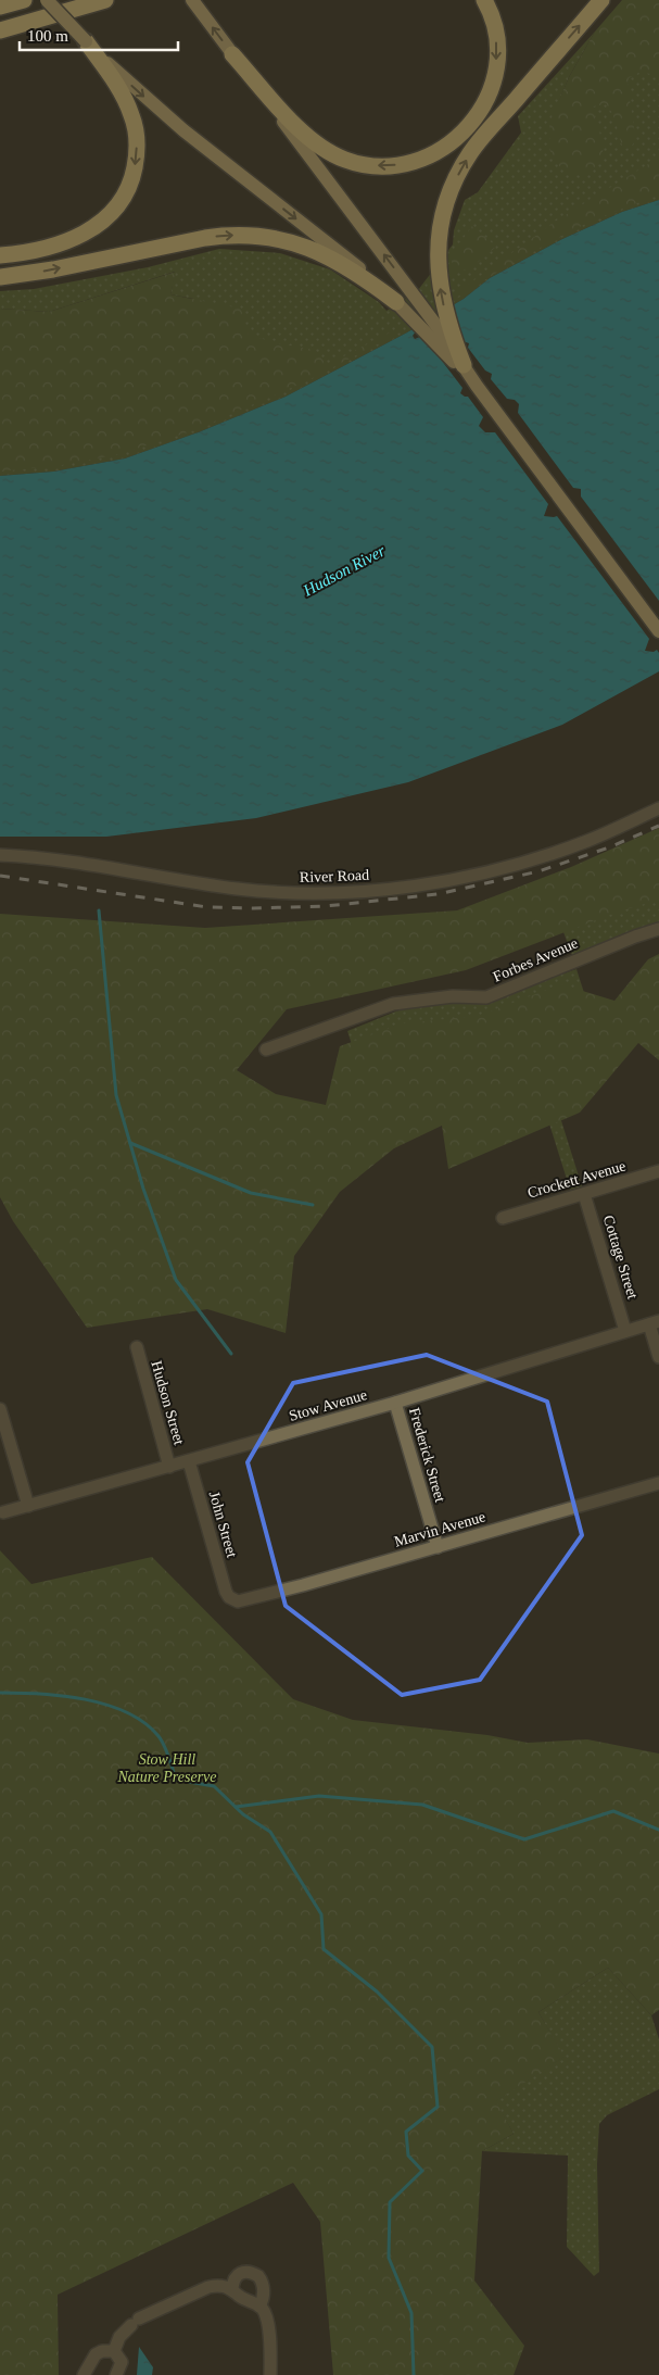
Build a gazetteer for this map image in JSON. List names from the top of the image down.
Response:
{
  "streets": {
    "street": [
      "River Road",
      "Forbes Avenue",
      "Crockett Avenue",
      "Cottage Street",
      "Hudson Street",
      "Stow Avenue",
      "Frederick Street",
      "John Street",
      "Marvin Avenue"
    ]
  },
  "crossings": [
    ["Crockett Avenue", "Cottage Street"],
    ["Cottage Street", "Stow Avenue"],
    ["Hudson Street", "Stow Avenue"],
    ["Stow Avenue", "Frederick Street"],
    ["Stow Avenue", "John Street"],
    ["Frederick Street", "Marvin Avenue"],
    ["John Street", "Marvin Avenue"]
  ],
  "water": ["Hudson River"],
  "parks": ["Stow Hill Nature Preserve"],
  "scale_bar": "100 m"
}
